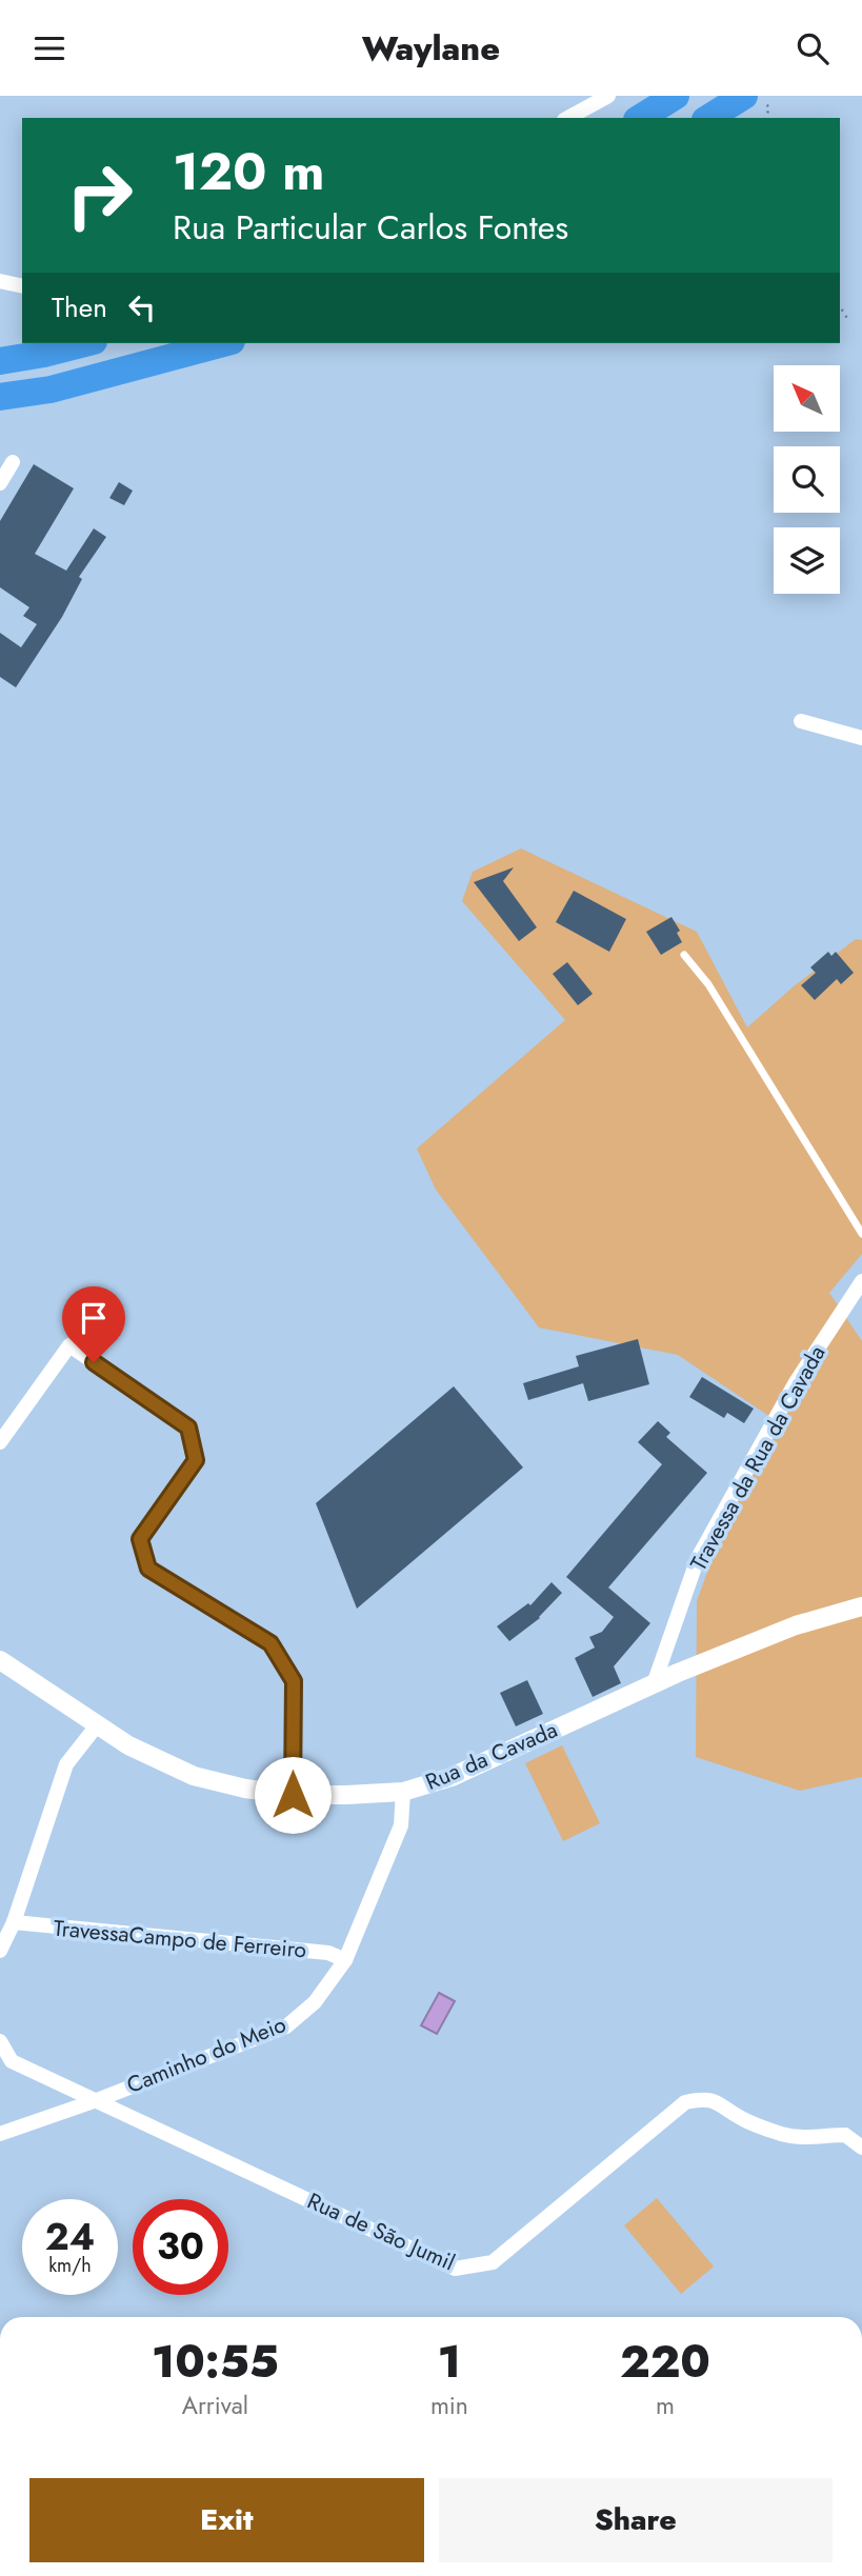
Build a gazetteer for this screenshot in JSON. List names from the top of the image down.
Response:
{
  "streets": {
    "street": [
      "Travessa da Rua da Cavada",
      "Rua da Cavada",
      "TravessaCampo de Ferreiro",
      "Caminho do Meio",
      "Rua de São Jumil"
    ]
  },
  "crossings": [
    ["Travessa da Rua da Cavada", "Rua da Cavada"],
    ["Rua da Cavada", "Caminho do Meio"],
    ["TravessaCampo de Ferreiro", "Caminho do Meio"],
    ["Caminho do Meio", "Rua de São Jumil"]
  ],
  "north": "top left",
  "page": {
    "header": "Waylane",
    "turn": ["120 m", "Rua Particular Carlos Fontes"],
    "then": "Then",
    "speed": "24 km/h",
    "limit": "30",
    "eta": [
      "10:55",
      "Arrival",
      "1",
      "min",
      "220",
      "m"
    ],
    "buttons": ["Exit", "Share"]
  }
}
